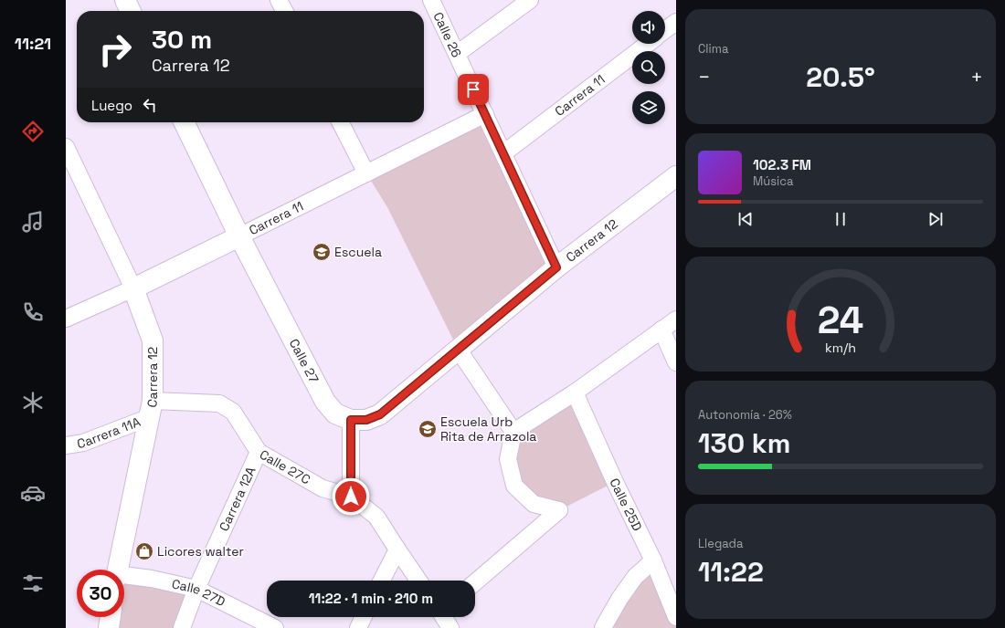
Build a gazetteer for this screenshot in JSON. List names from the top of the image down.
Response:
{
  "streets": {
    "street": [
      "Calle 26",
      "Carrera 11",
      "Carrera 12",
      "Calle 27",
      "Carrera 11A",
      "Calle 27C",
      "Carrera 12A",
      "Calle 25D",
      "Calle 27D"
    ]
  },
  "crossings": [
    ["Calle 26", "Carrera 11"],
    ["Calle 26", "Carrera 12"],
    ["Carrera 11", "Carrera 12"],
    ["Carrera 11", "Calle 27"],
    ["Carrera 12", "Calle 27"],
    ["Carrera 12", "Carrera 11A"],
    ["Carrera 12", "Calle 27C"],
    ["Carrera 11A", "Calle 27C"],
    ["Calle 27C", "Carrera 12A"],
    ["Carrera 12A", "Calle 27D"]
  ],
  "places": {
    "school or university": ["Escuela", "Escuela Urb Rita de Arrazola"],
    "shop": ["Licores walter"]
  },
  "page": {
    "tabs": "11:21",
    "tile": [
      "Clima",
      ["Autonomía · 26%", "130 km"],
      ["Llegada", "11:22"]
    ],
    "turn": ["30 m", "Carrera 12"],
    "heat": ["−", "20.5°", "+"],
    "then": "Luego",
    "song": ["102.3 FM", "Música"],
    "limit": "30",
    "trip": "11:22 · 1 min · 210 m",
    "gauge": ["24", "km/h"]
  }
}
